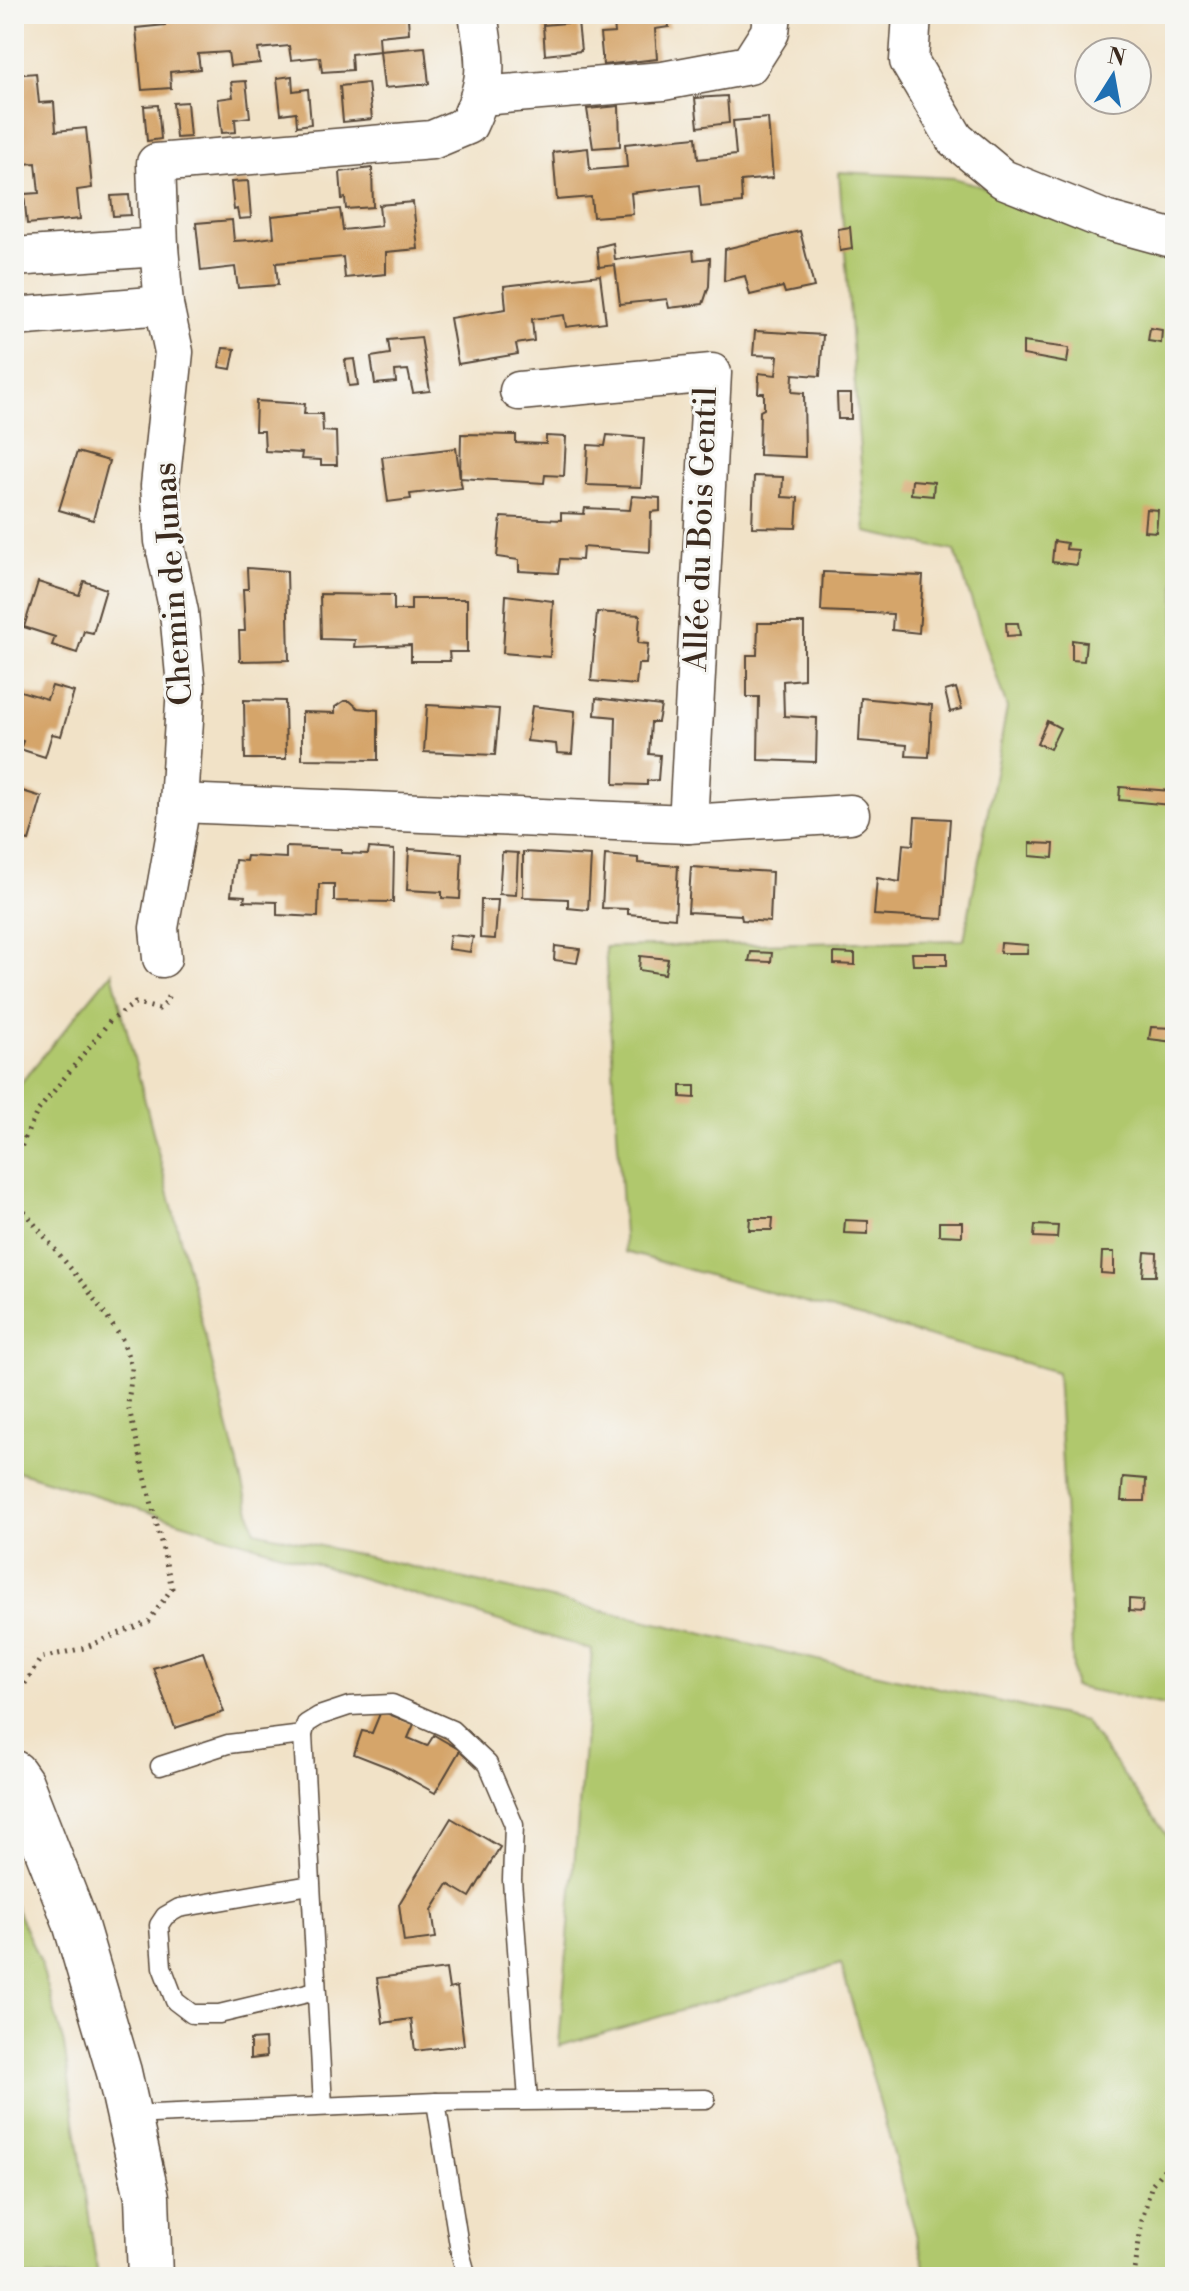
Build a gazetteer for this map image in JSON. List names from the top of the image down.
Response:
{
  "streets": {
    "street": ["Allée du Bois Gentil", "Chemin de Junas"]
  },
  "north": "top"
}
